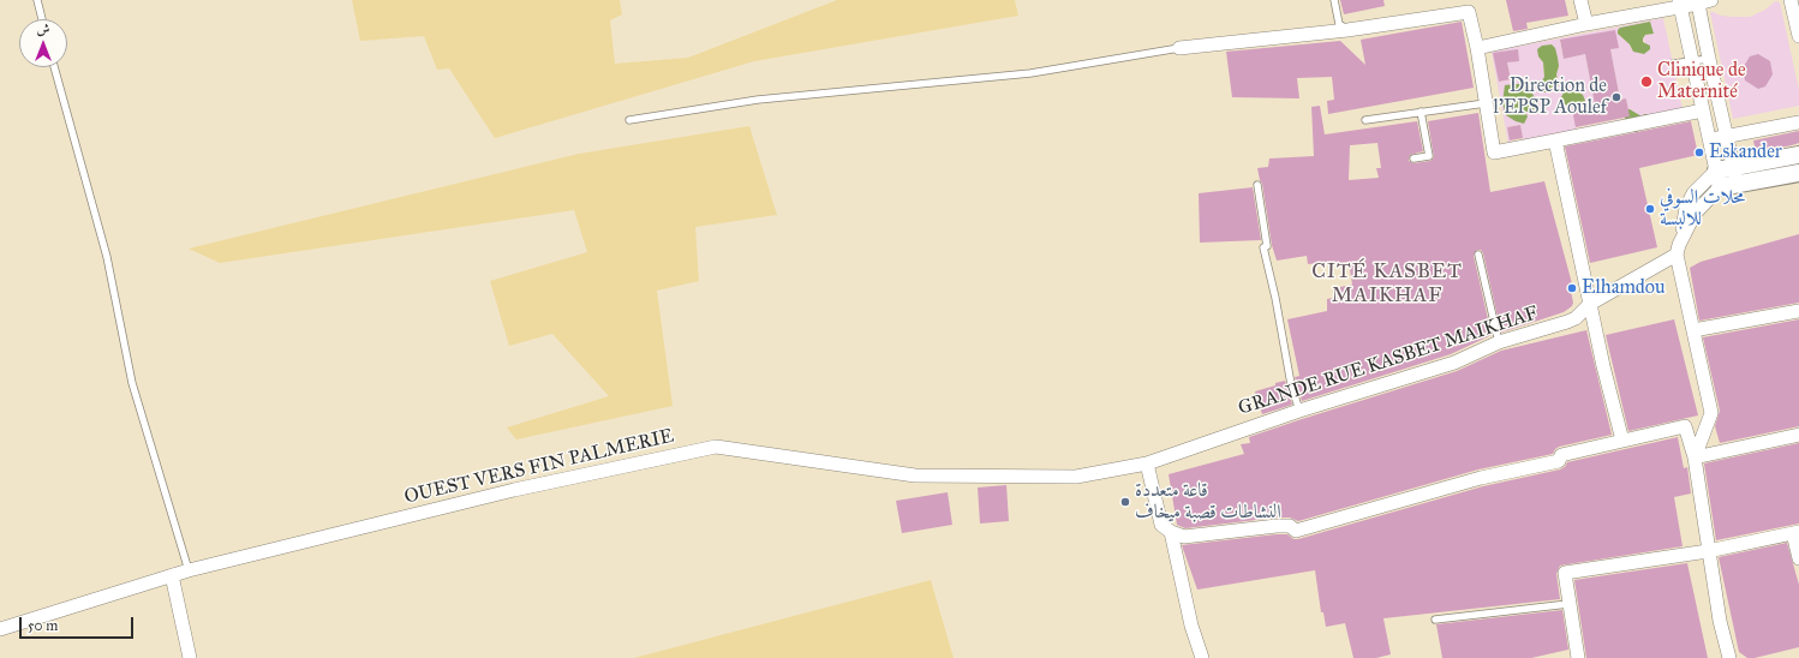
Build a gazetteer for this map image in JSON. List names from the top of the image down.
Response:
{
  "streets": {
    "street": ["GRANDE RUE KASBET MAIKHAF", "OUEST VERS FIN PALMERIE"]
  },
  "crossings": [
    ["GRANDE RUE KASBET MAIKHAF", "OUEST VERS FIN PALMERIE"]
  ],
  "districts": ["CITÉ KASBET MAIKHAF"],
  "places": [
    "Clinique de Maternité",
    "Direction de l'EPSP Aoulef",
    "Eskander",
    "محلات السوفي للالبسة",
    "Elhamdou",
    "قاعة متعددة النشاطات قصبة ميخاف"
  ],
  "scale_bar": "50 m",
  "north": "top"
}
